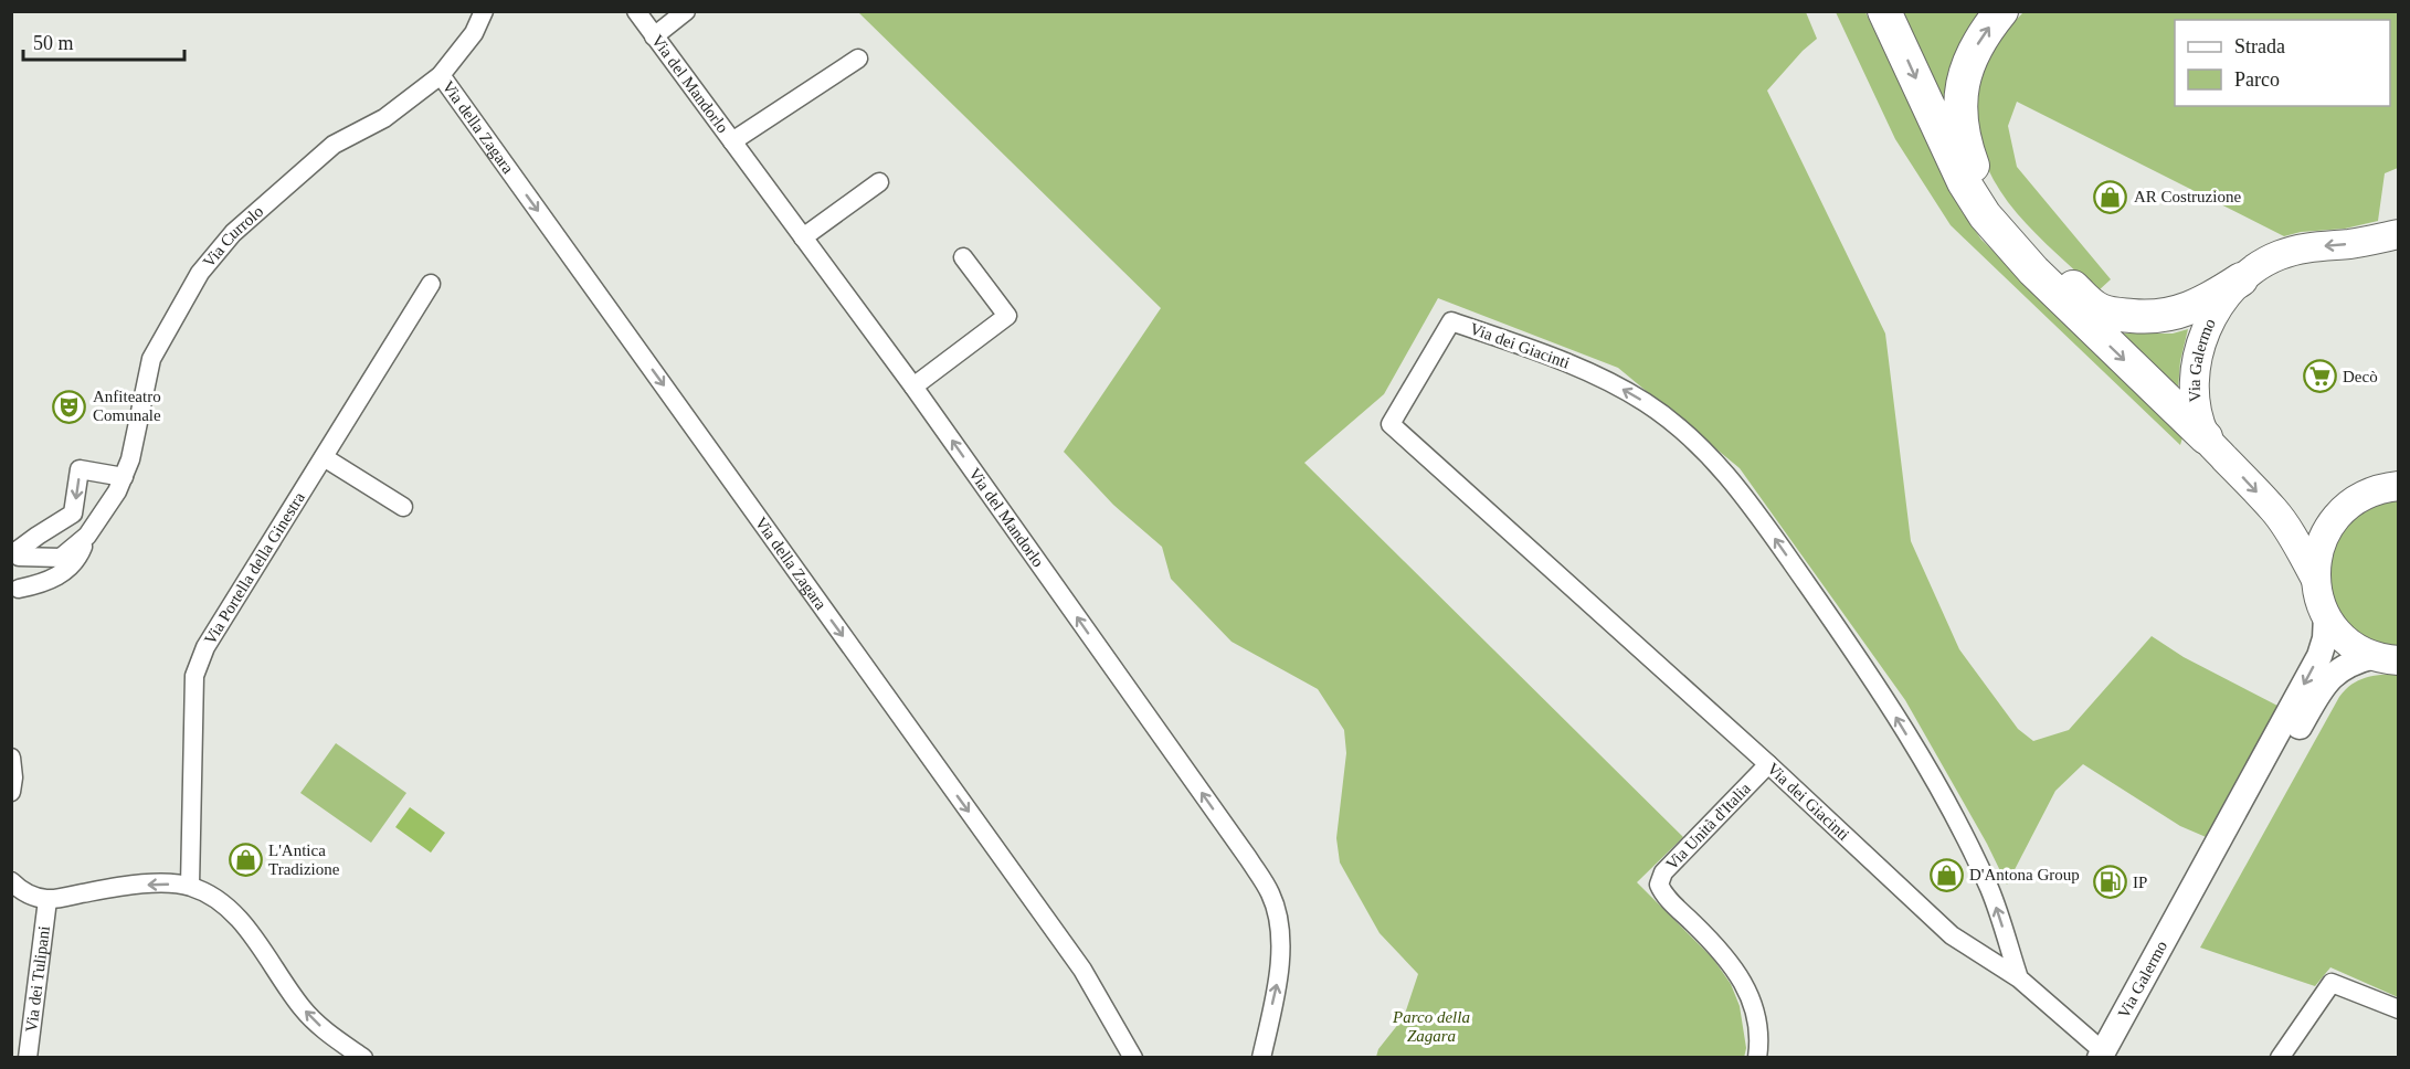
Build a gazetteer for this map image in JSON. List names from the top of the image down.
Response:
{
  "streets": {
    "main road": ["Via Galermo"],
    "street": [
      "Via del Mandorlo",
      "Via della Zagara",
      "Via Currolo",
      "Via dei Giacinti",
      "Via Portella della Ginestra",
      "Via Unità d'Italia",
      "Via dei Tulipani"
    ]
  },
  "crossings": [
    ["Via della Zagara", "Via Currolo"],
    ["Via dei Giacinti", "Via Galermo"],
    ["Via dei Giacinti", "Via Unità d'Italia"]
  ],
  "one_way": ["Via del Mandorlo", "Via della Zagara"],
  "parks": ["Parco della Zagara"],
  "places": {
    "shop": ["AR Costruzione", "L'Antica Tradizione", "D'Antona Group"],
    "supermarket": ["Decò"],
    "theatre": ["Anfiteatro Comunale"],
    "fuel station": ["IP"]
  },
  "legend": ["Strada", "Parco"],
  "scale_bar": "50 m"
}
